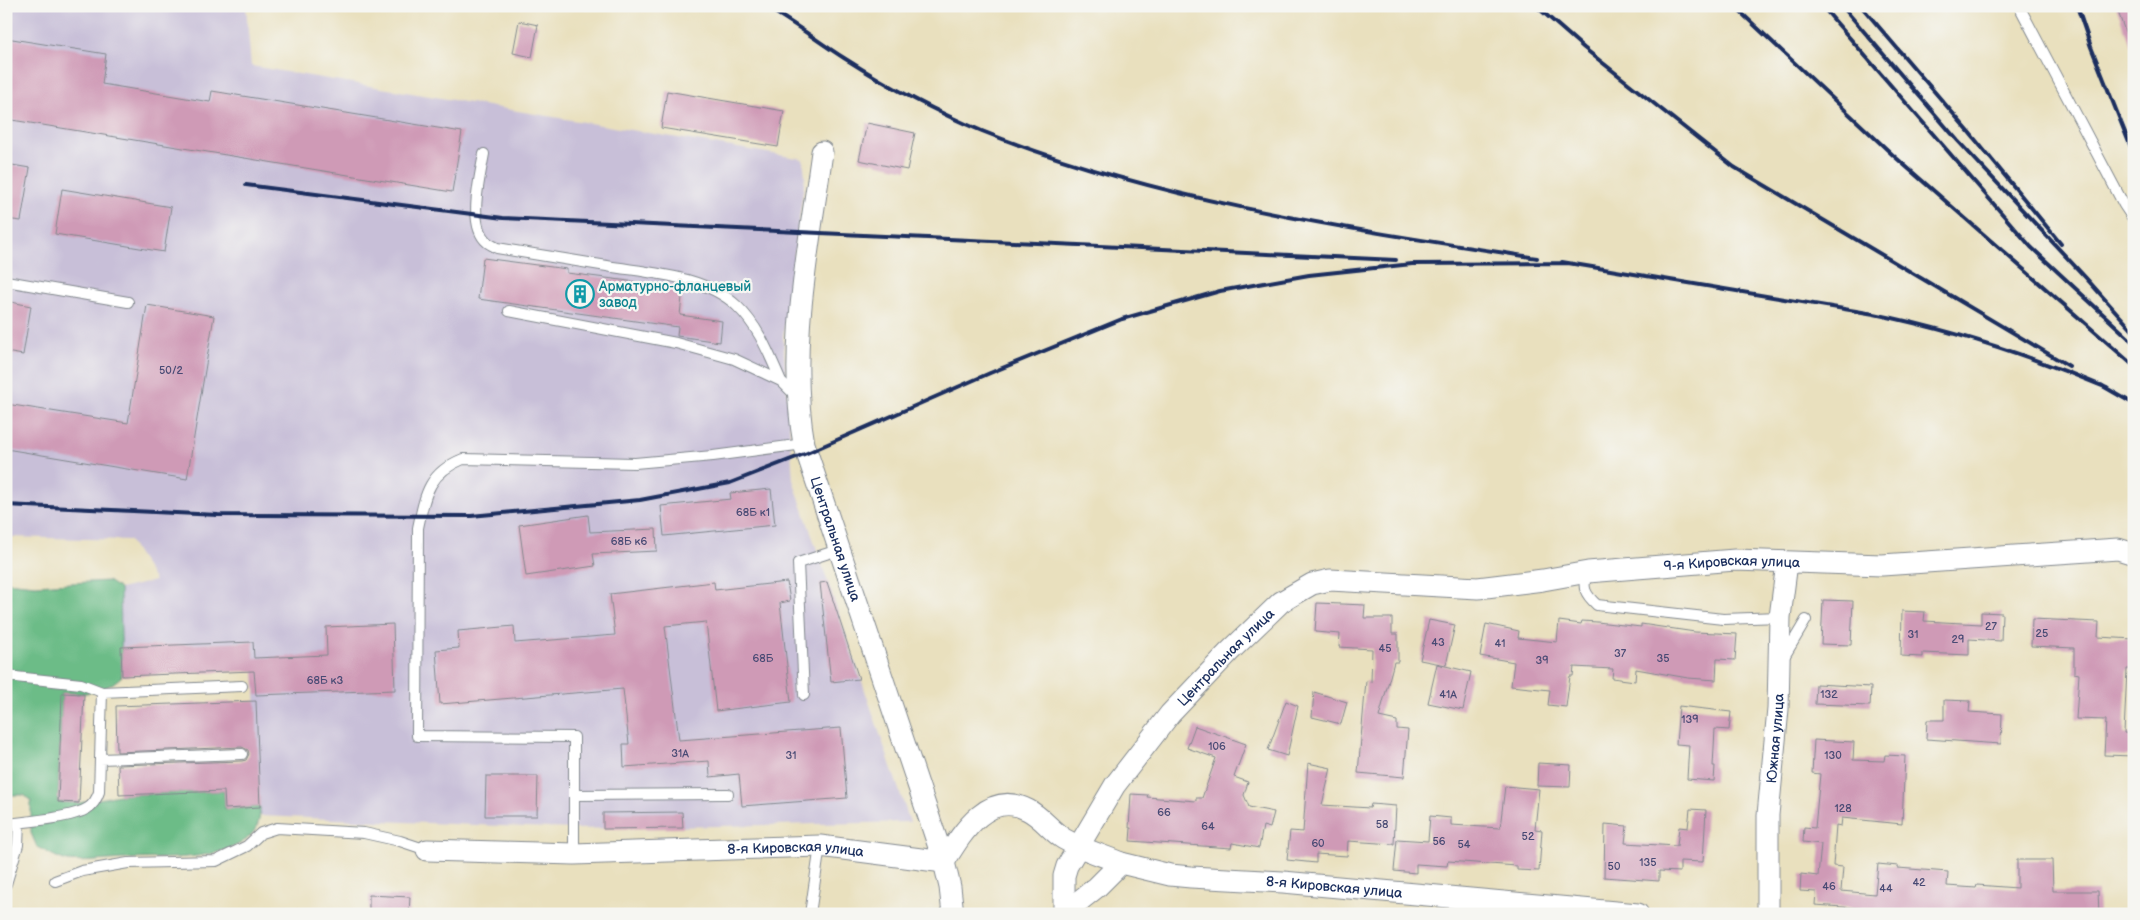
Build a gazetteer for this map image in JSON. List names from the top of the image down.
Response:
{
  "streets": {
    "street": [
      "Центральная улица",
      "9-я Кировская улица",
      "Южная улица",
      "8-я Кировская улица"
    ]
  },
  "crossings": [
    ["Центральная улица", "9-я Кировская улица"],
    ["Центральная улица", "8-я Кировская улица"],
    ["9-я Кировская улица", "Южная улица"]
  ],
  "places": {
    "building": ["Арматурно-фланцевый завод"]
  },
  "house_numbers": [
    "50/2",
    "68Б к1",
    "68Б к6",
    "27",
    "25",
    "31",
    "29",
    "43",
    "41",
    "45",
    "37",
    "68Б",
    "35",
    "39",
    "68Б к3",
    "41А",
    "132",
    "139",
    "106",
    "31А",
    "31",
    "130",
    "128",
    "66",
    "58",
    "64",
    "52",
    "56",
    "60",
    "54",
    "135",
    "50",
    "42",
    "46",
    "44"
  ]
}
